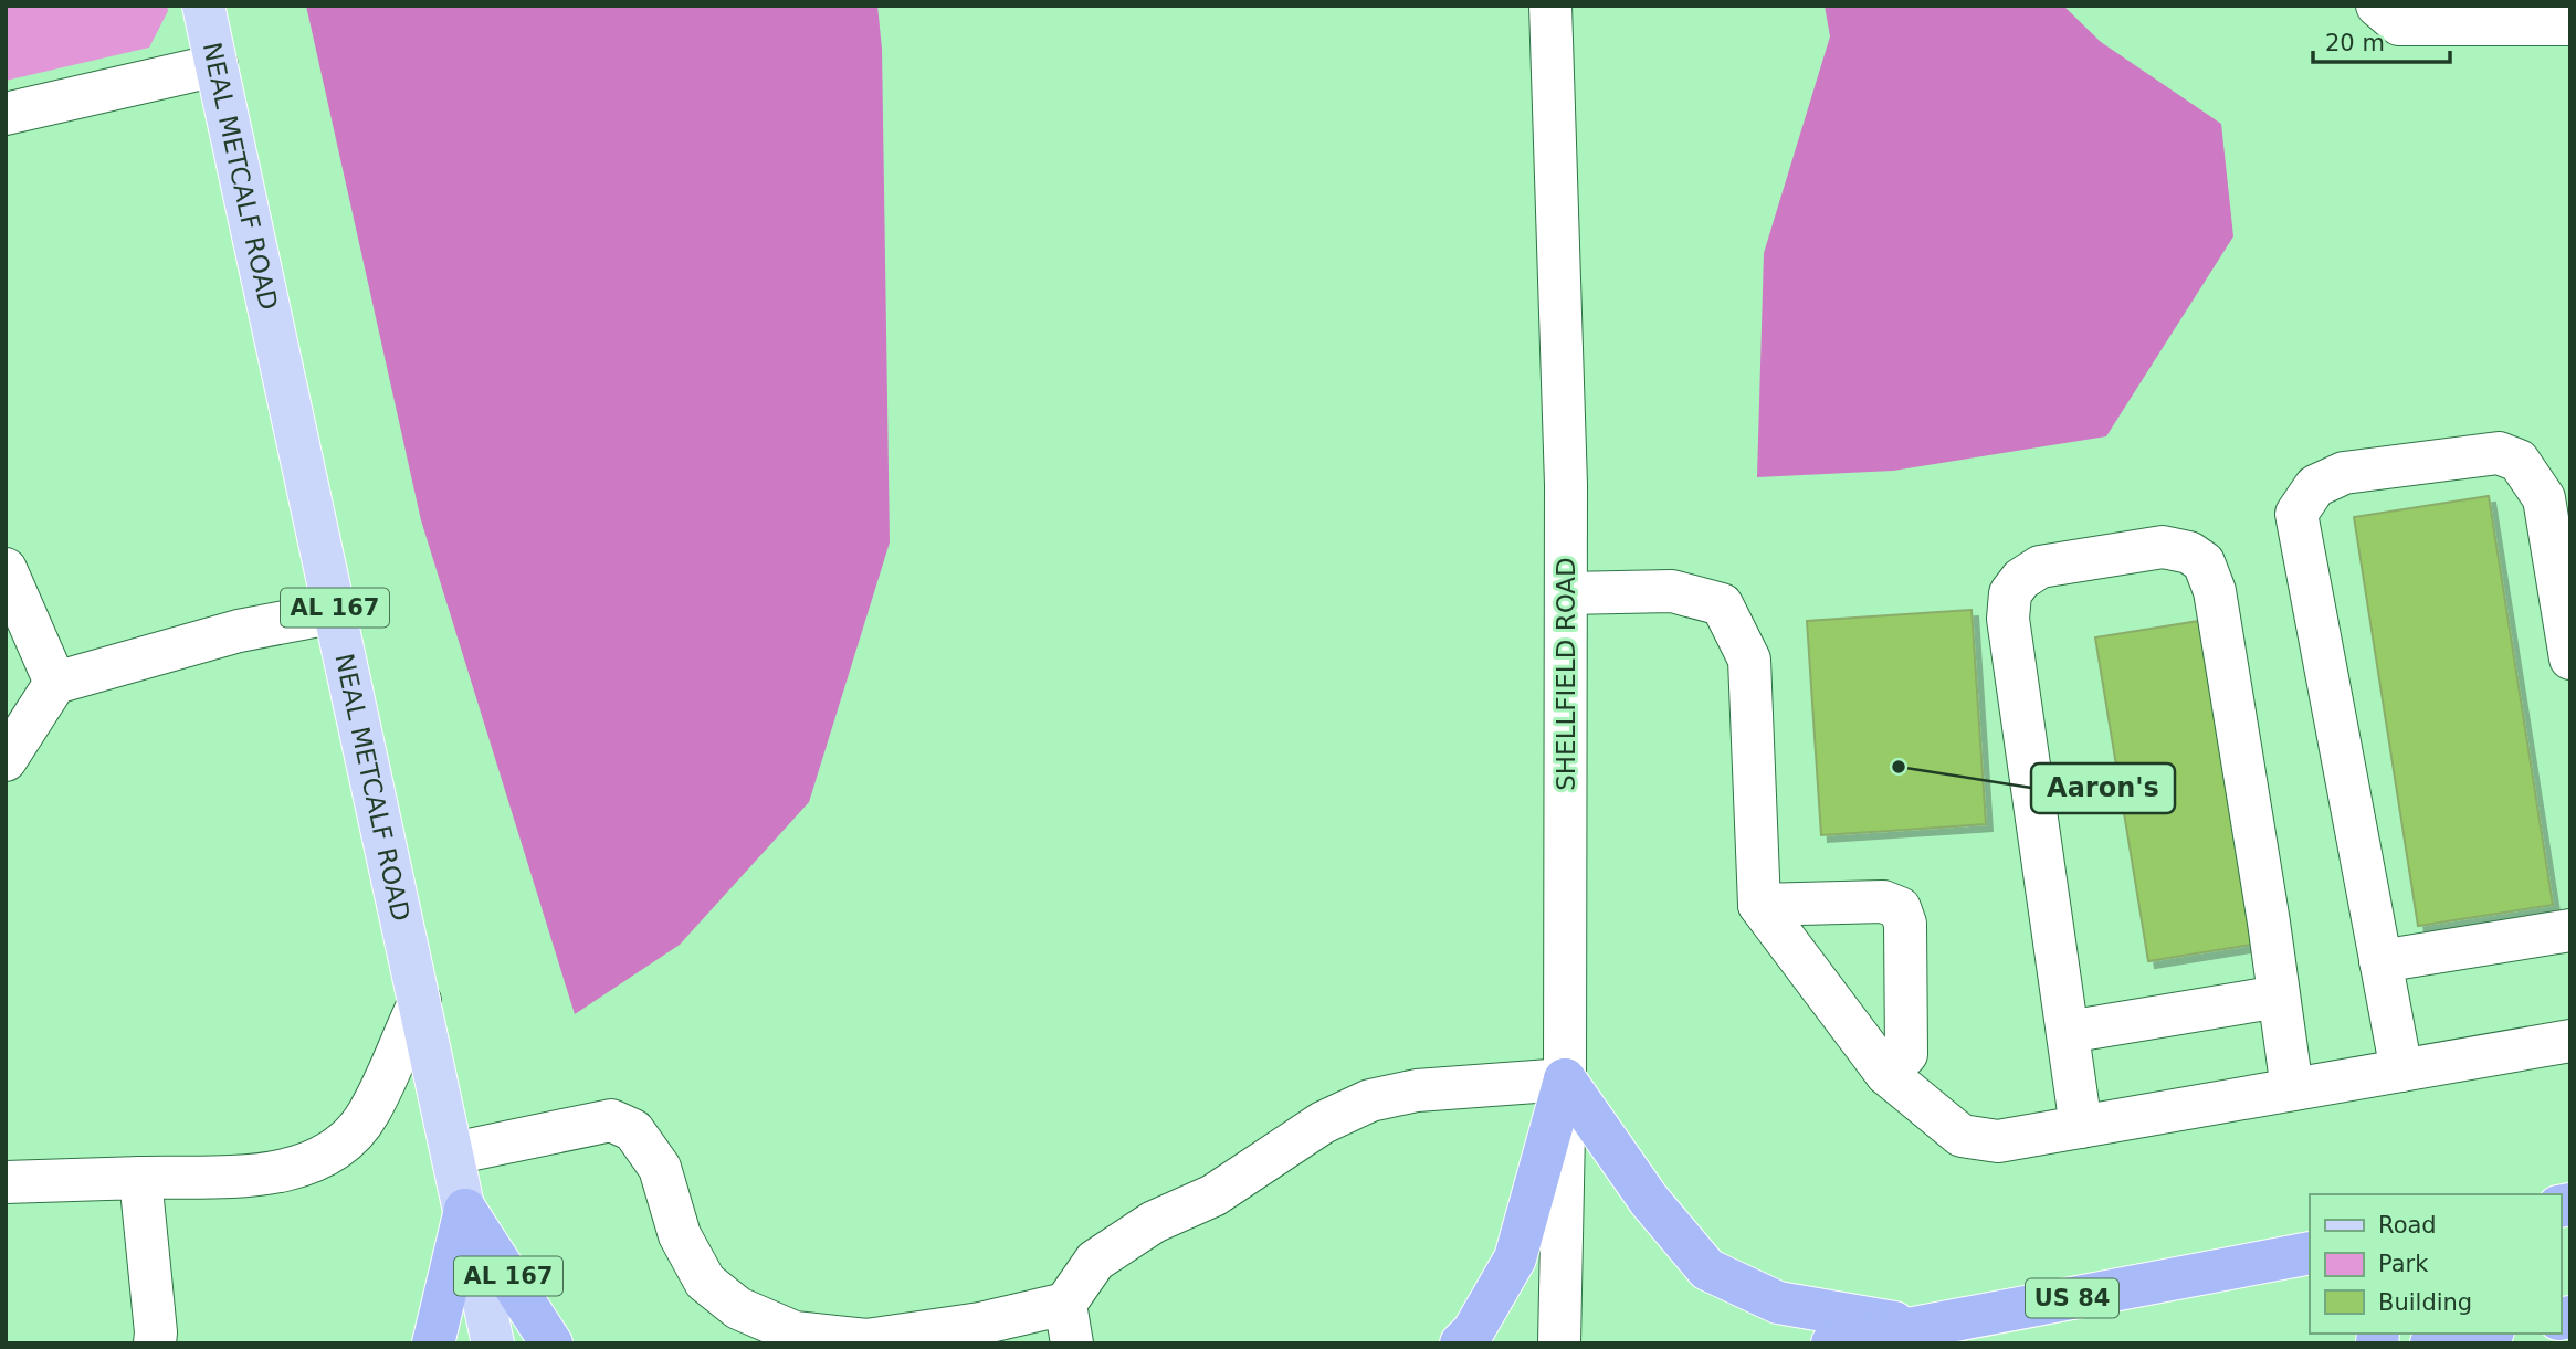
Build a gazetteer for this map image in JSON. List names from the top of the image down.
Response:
{
  "streets": {
    "highway": ["AL 167", "US 84"],
    "main road": ["NEAL METCALF ROAD"],
    "street": ["SHELLFIELD ROAD"]
  },
  "crossings": [
    ["NEAL METCALF ROAD", "AL 167"]
  ],
  "places": ["Aaron's"],
  "legend": ["Road", "Park", "Building"],
  "scale_bar": "20 m"
}
